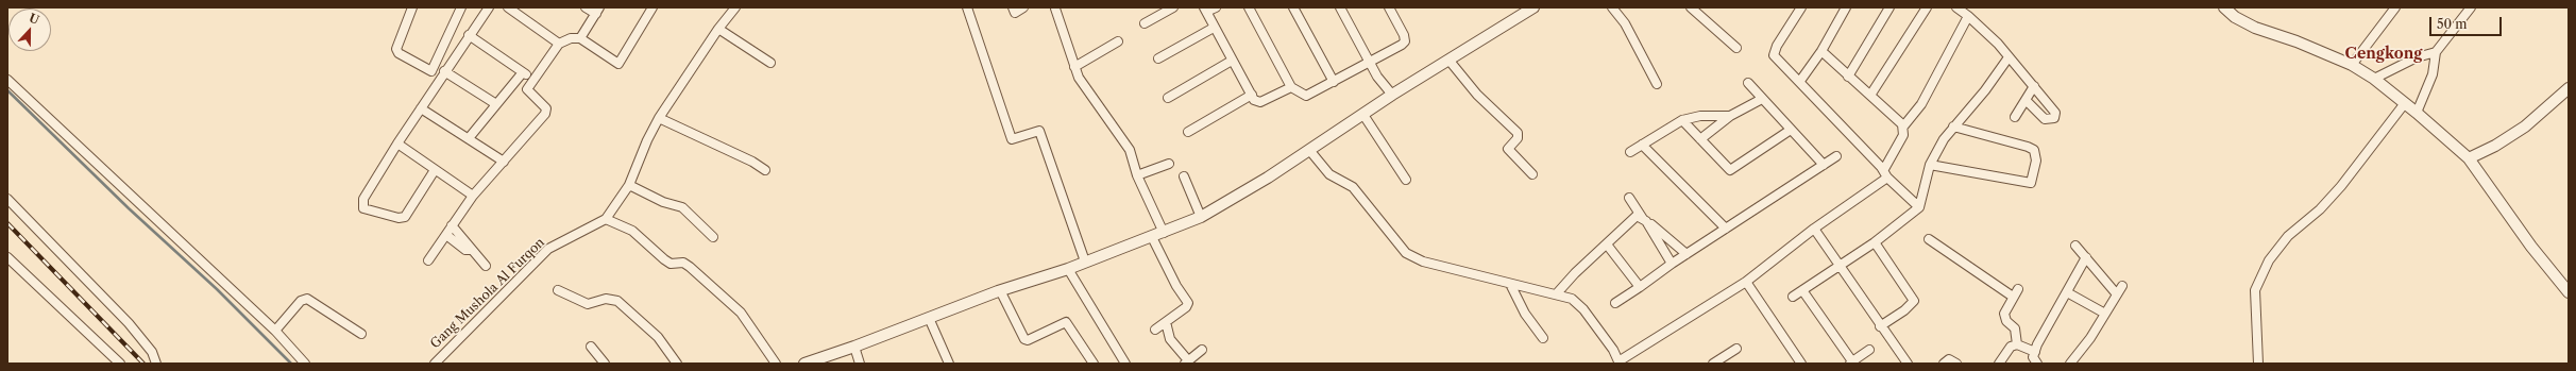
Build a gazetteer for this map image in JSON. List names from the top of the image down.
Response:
{
  "streets": {
    "street": ["Gang Mushola Al Furqon"]
  },
  "districts": ["Cengkong"],
  "scale_bar": "50 m",
  "north": "top"
}
